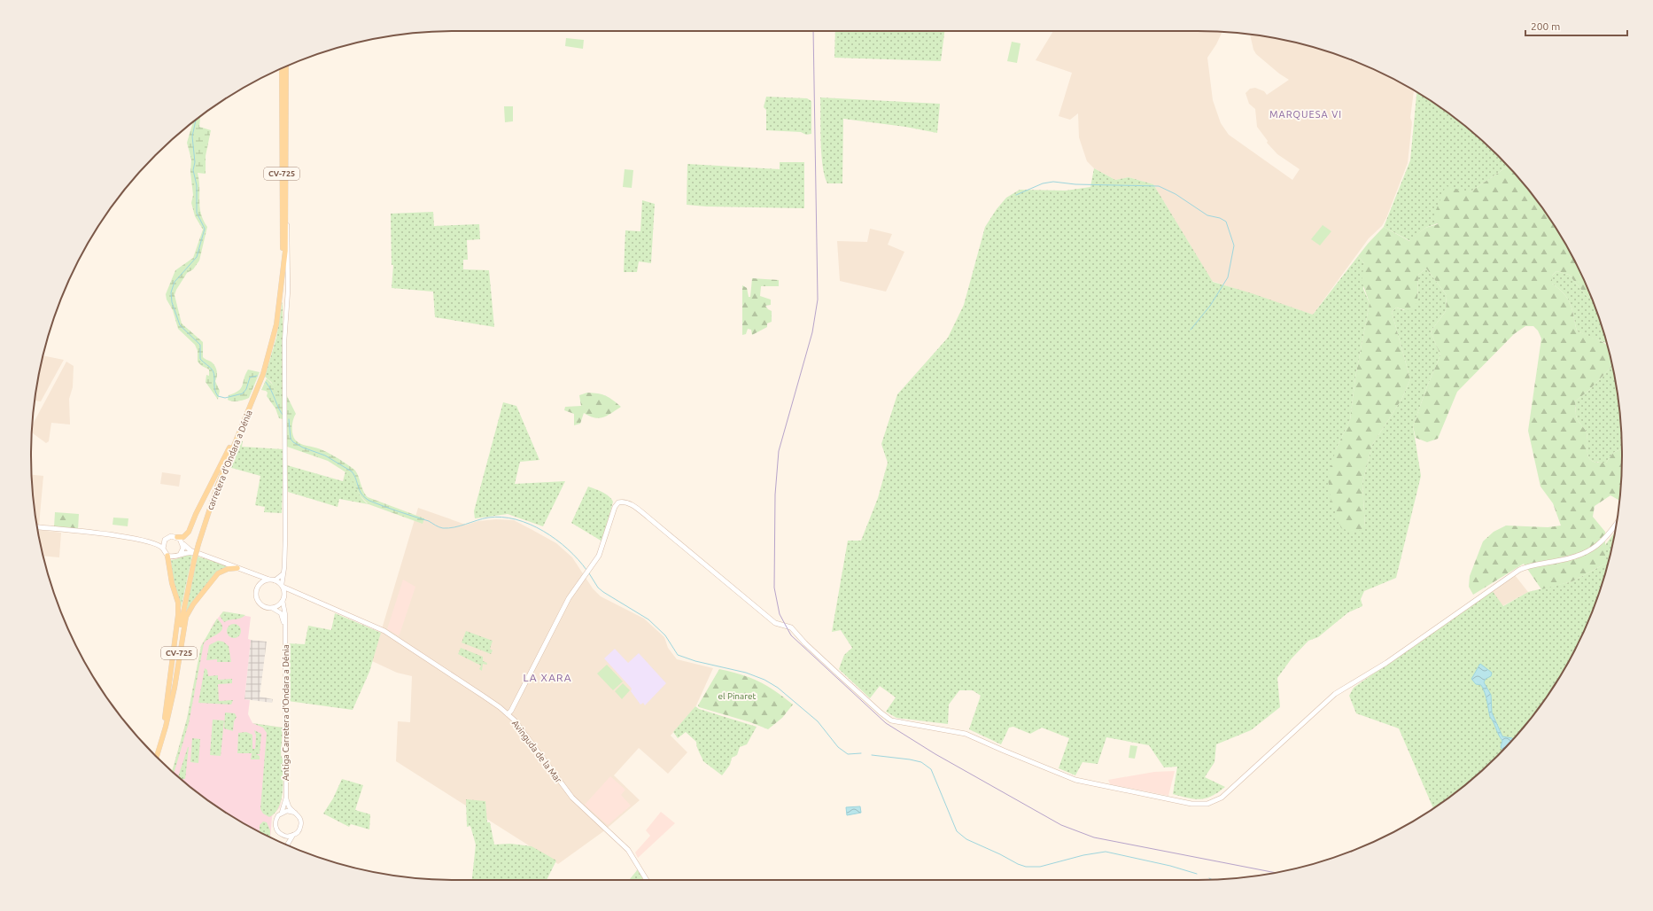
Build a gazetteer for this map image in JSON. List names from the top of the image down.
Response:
{
  "streets": {
    "main road": ["CV-725", "carretera d'Ondara a Dénia", "Avinguda de la Mar"],
    "street": ["Antiga Carretera d'Ondara a Dénia"]
  },
  "crossings": [
    ["CV-725", "carretera d'Ondara a Dénia"],
    ["Antiga Carretera d'Ondara a Dénia", "Avinguda de la Mar"]
  ],
  "districts": ["MARQUESA VI", "LA XARA"],
  "parks": ["el Pinaret"],
  "scale_bar": "200 m"
}
